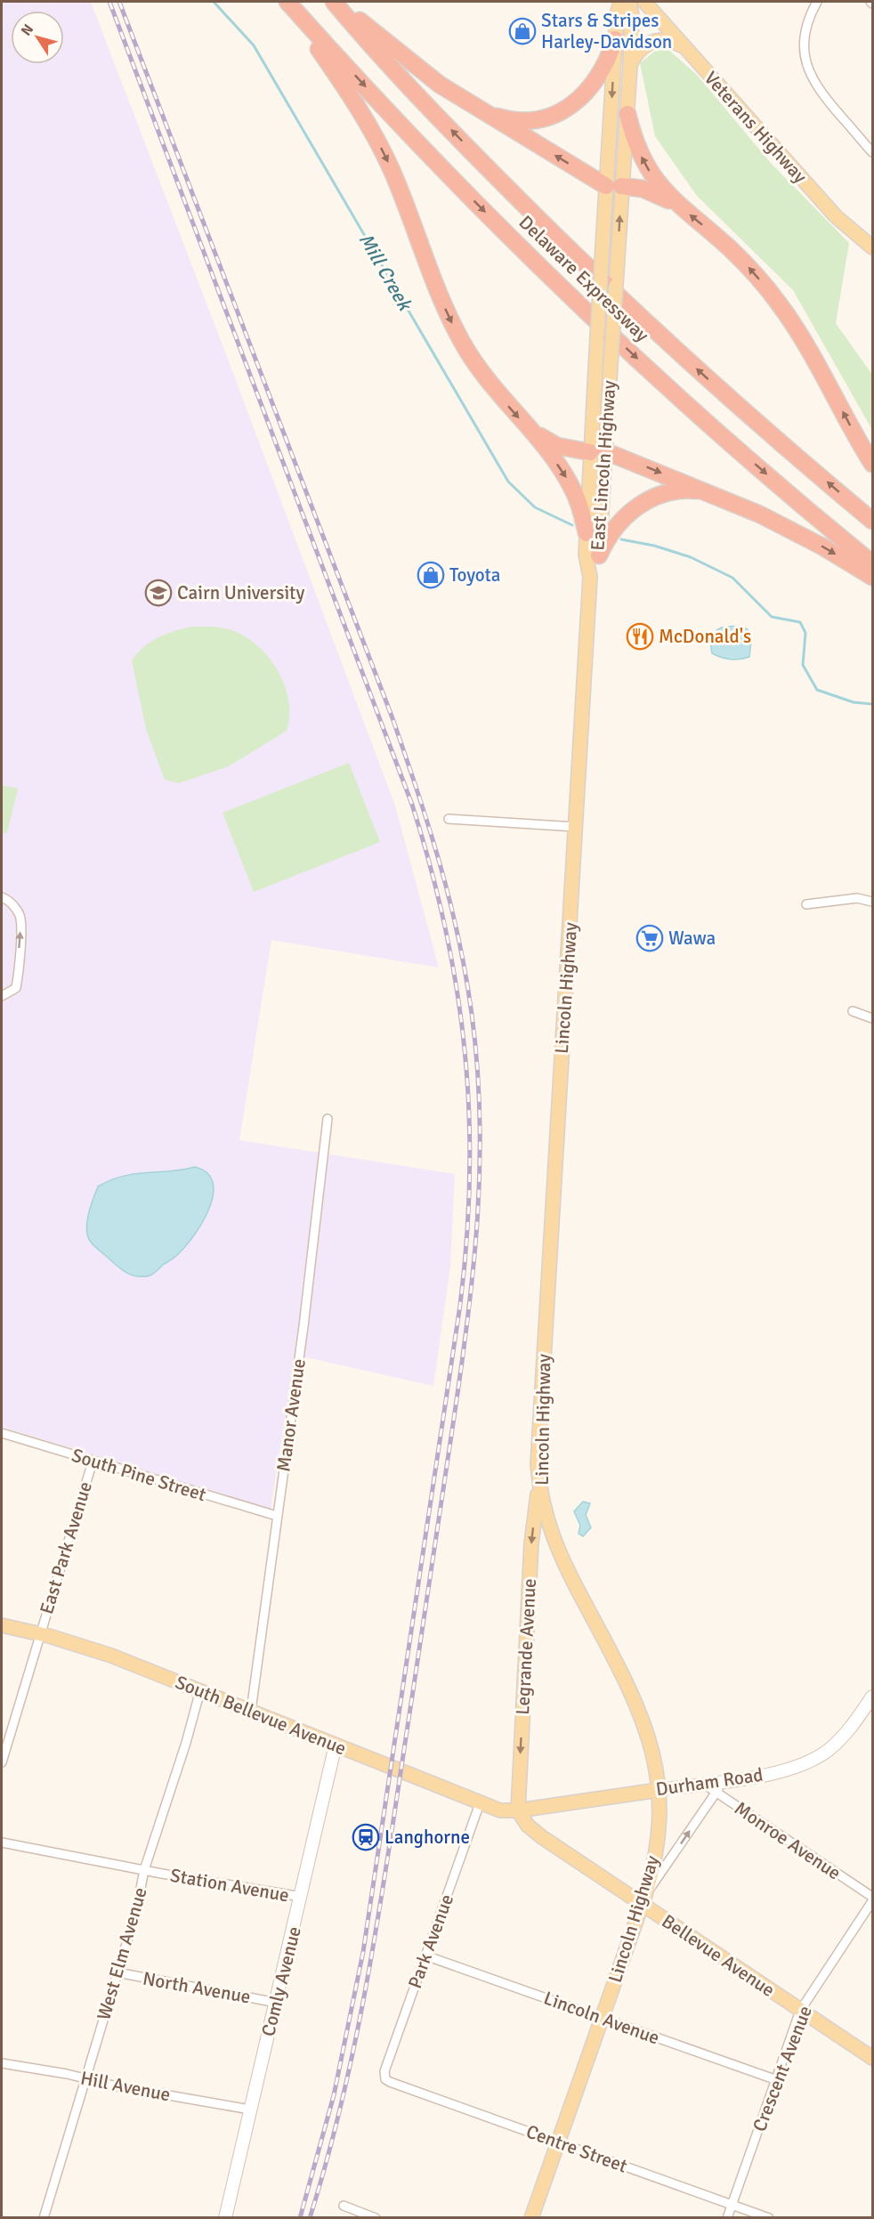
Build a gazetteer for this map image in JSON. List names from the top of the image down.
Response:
{
  "streets": {
    "highway": ["Delaware Expressway"],
    "main road": [
      "Veterans Highway",
      "East Lincoln Highway",
      "Lincoln Highway",
      "Legrande Avenue",
      "South Bellevue Avenue",
      "Durham Road",
      "Bellevue Avenue"
    ],
    "street": [
      "Manor Avenue",
      "South Pine Street",
      "East Park Avenue",
      "Monroe Avenue",
      "Station Avenue",
      "Park Avenue",
      "West Elm Avenue",
      "Comly Avenue",
      "North Avenue",
      "Lincoln Avenue",
      "Crescent Avenue",
      "Hill Avenue",
      "Centre Street"
    ]
  },
  "crossings": [
    ["East Lincoln Highway", "Lincoln Highway"],
    ["Lincoln Highway", "Legrande Avenue"],
    ["Lincoln Highway", "Durham Road"],
    ["Lincoln Highway", "Bellevue Avenue"],
    ["Lincoln Highway", "Lincoln Avenue"],
    ["Lincoln Highway", "Centre Street"],
    ["Manor Avenue", "South Pine Street"],
    ["Manor Avenue", "South Bellevue Avenue"],
    ["South Pine Street", "East Park Avenue"],
    ["East Park Avenue", "South Bellevue Avenue"],
    ["Legrande Avenue", "South Bellevue Avenue"],
    ["Legrande Avenue", "Durham Road"],
    ["Legrande Avenue", "Bellevue Avenue"],
    ["South Bellevue Avenue", "Durham Road"],
    ["South Bellevue Avenue", "Park Avenue"],
    ["South Bellevue Avenue", "West Elm Avenue"],
    ["South Bellevue Avenue", "Bellevue Avenue"],
    ["South Bellevue Avenue", "Comly Avenue"],
    ["Durham Road", "Monroe Avenue"],
    ["Durham Road", "Bellevue Avenue"],
    ["Station Avenue", "West Elm Avenue"],
    ["Station Avenue", "Comly Avenue"],
    ["Park Avenue", "Lincoln Avenue"],
    ["Park Avenue", "Centre Street"],
    ["West Elm Avenue", "North Avenue"],
    ["West Elm Avenue", "Hill Avenue"],
    ["Bellevue Avenue", "Crescent Avenue"],
    ["Comly Avenue", "North Avenue"],
    ["Comly Avenue", "Hill Avenue"],
    ["Lincoln Avenue", "Crescent Avenue"],
    ["Crescent Avenue", "Centre Street"]
  ],
  "one_way": ["Legrande Avenue"],
  "water": ["Mill Creek"],
  "places": {
    "shop": ["Stars & Stripes Harley-Davidson", "Toyota"],
    "school or university": ["Cairn University"],
    "restaurant": ["McDonald's"],
    "supermarket": ["Wawa"],
    "station": ["Langhorne"]
  },
  "north": "top left"
}
